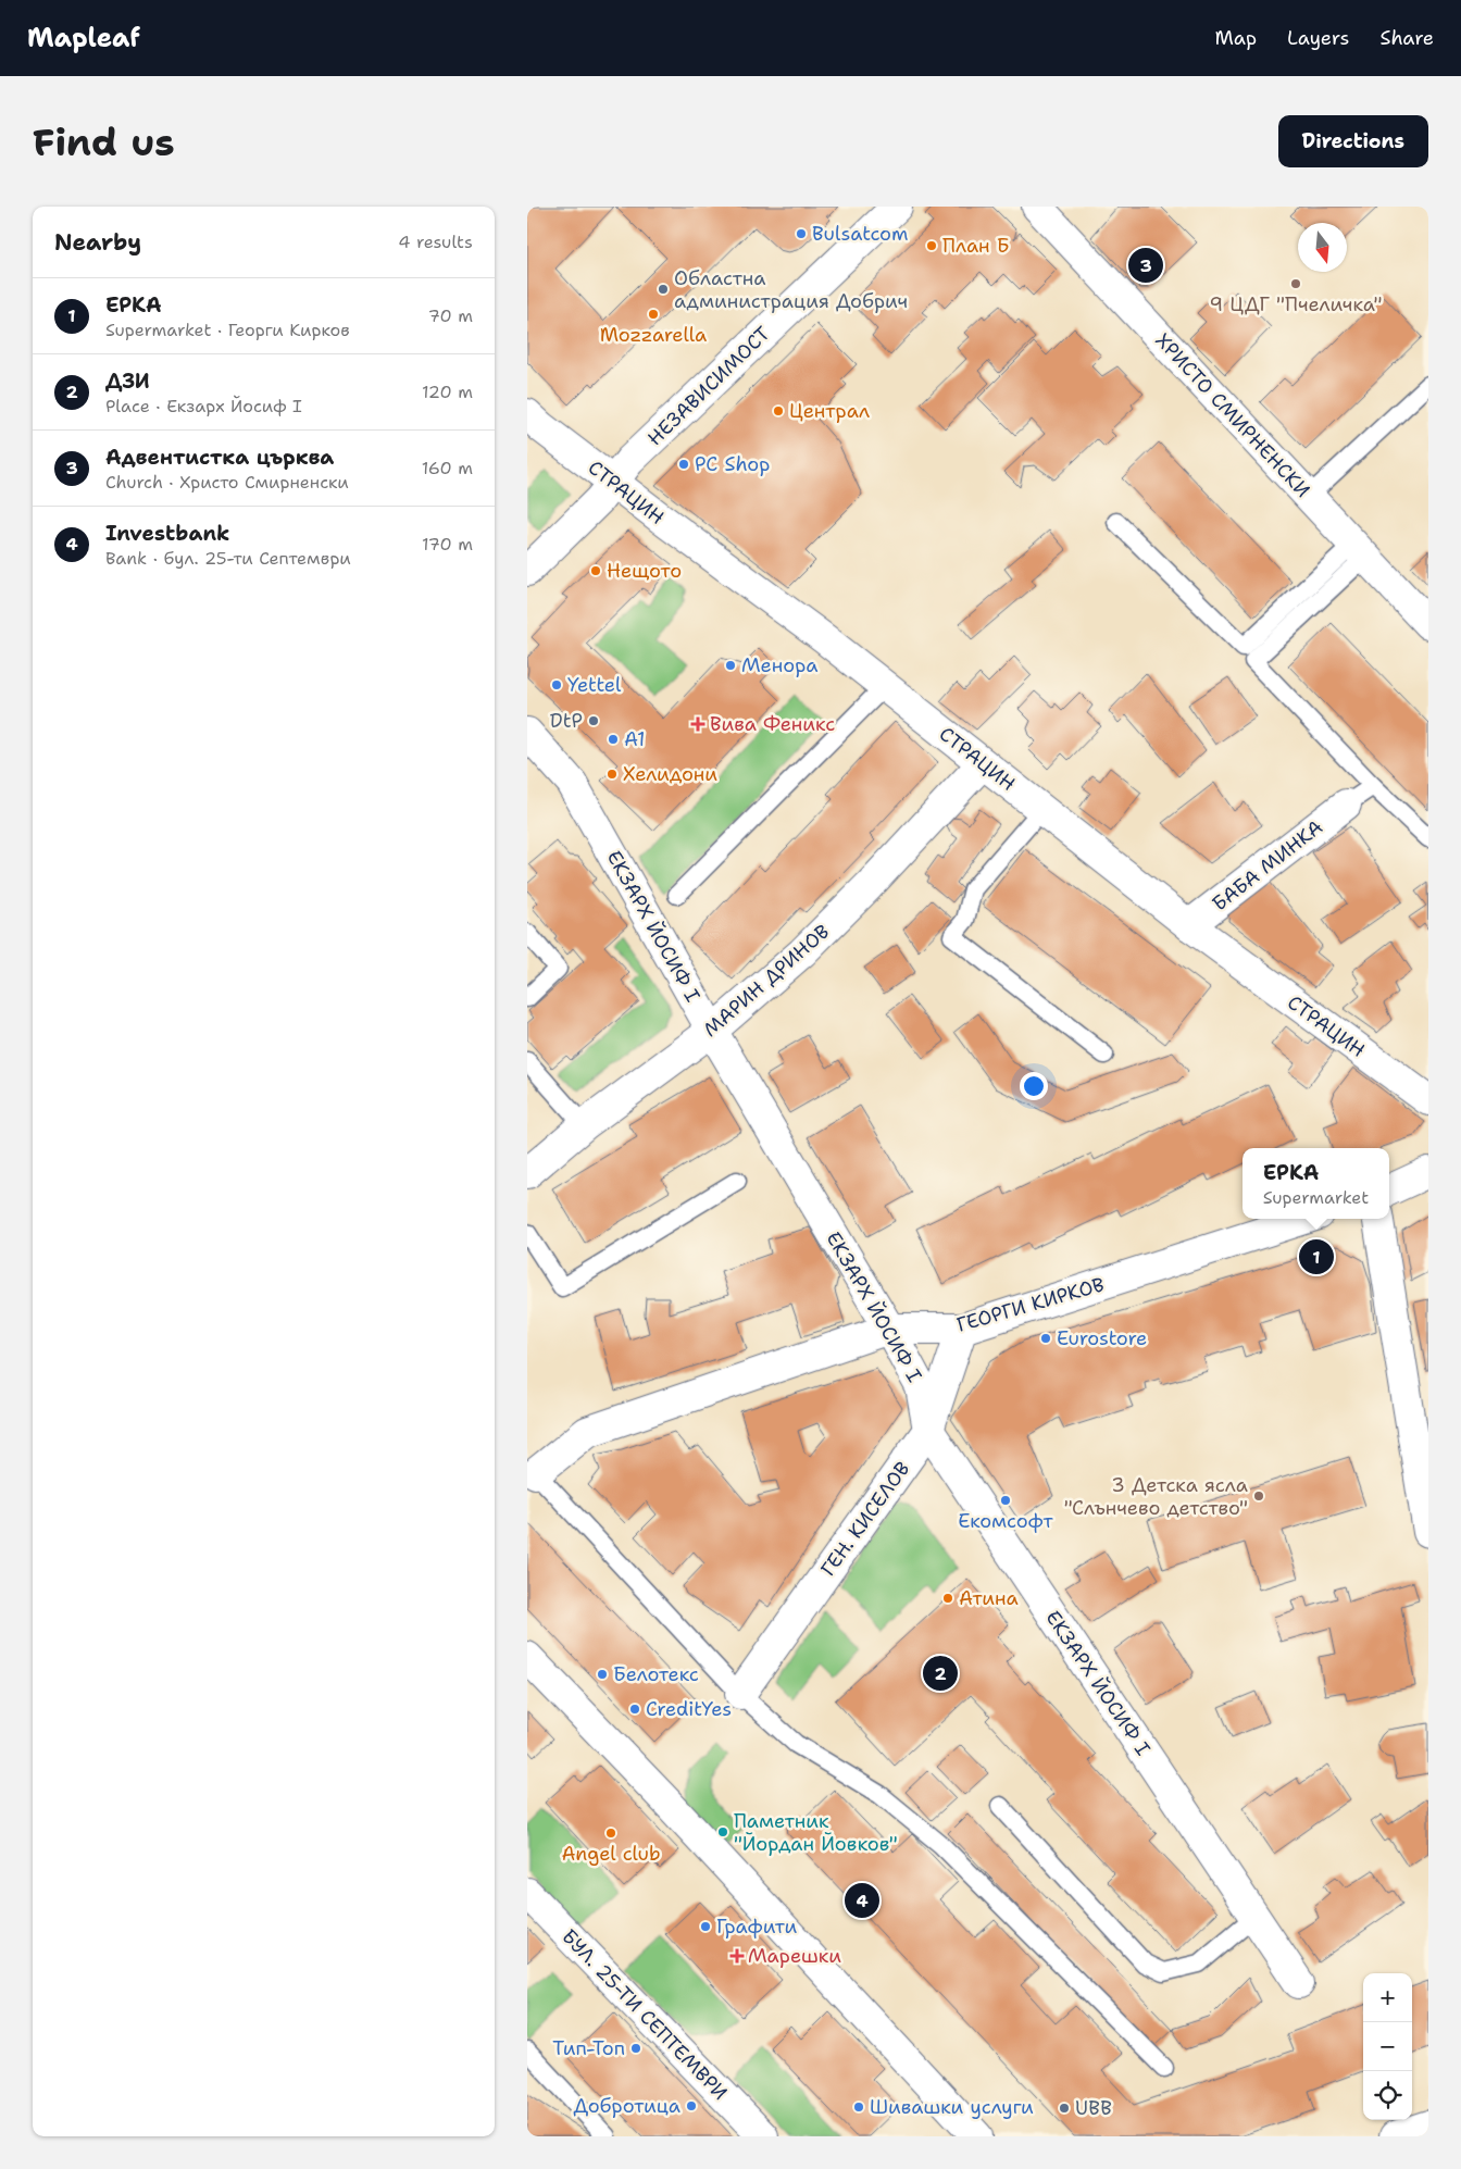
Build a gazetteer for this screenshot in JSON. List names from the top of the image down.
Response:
{
  "streets": {
    "street": [
      "НЕЗАВИСИМОСТ",
      "ХРИСТО СМИРНЕНСКИ",
      "СТРАЦИН",
      "БАБА МИНКА",
      "ЕКЗАРХ ЙОСИФ I",
      "МАРИН ДРИНОВ",
      "ГЕОРГИ КИРКОВ",
      "ГЕН. КИСЕЛОВ",
      "БУЛ. 25-ТИ СЕПТЕМВРИ"
    ]
  },
  "crossings": [
    ["НЕЗАВИСИМОСТ", "СТРАЦИН"],
    ["СТРАЦИН", "БАБА МИНКА"],
    ["СТРАЦИН", "МАРИН ДРИНОВ"],
    ["ЕКЗАРХ ЙОСИФ I", "МАРИН ДРИНОВ"],
    ["ЕКЗАРХ ЙОСИФ I", "ГЕОРГИ КИРКОВ"],
    ["ЕКЗАРХ ЙОСИФ I", "ГЕН. КИСЕЛОВ"],
    ["ГЕОРГИ КИРКОВ", "ГЕН. КИСЕЛОВ"]
  ],
  "places": {
    "other": [
      "Bulsatcom",
      "План Б",
      "9 ЦДГ \"Пчеличка\"",
      "Областна администрация Добрич",
      "Mozzarella",
      "Централ",
      "PC Shop",
      "Нещото",
      "Менора",
      "Yettel",
      "DtP",
      "A1",
      "Хелидони",
      "Eurostore",
      "3 Детска ясла \"Слънчево детство\"",
      "Екомсофт",
      "Атина",
      "Белотекс",
      "CreditYes",
      "Паметник \"Йордан Йовков\"",
      "Angel club",
      "Графити",
      "Тип-Топ",
      "Добротица",
      "Шивашки услуги",
      "UBB"
    ],
    "health": ["Вива Феникс", "Марешки"]
  },
  "north": "bottom",
  "page": {
    "header": "Mapleaf",
    "nav": ["Map", "Layers", "Share"],
    "buttons": "Directions",
    "title": "Find us",
    "heading": ["Nearby", "4 results"],
    "pins": [
      "3",
      "1",
      "2",
      "4"
    ],
    "list": [
      {
        "mark": "1",
        "name": "ЕРКА",
        "note": "Supermarket · Георги Кирков",
        "value": "70 m"
      },
      {
        "mark": "2",
        "name": "ДЗИ",
        "note": "Place · Екзарх Йосиф I",
        "value": "120 m"
      },
      {
        "mark": "3",
        "name": "Адвентистка църква",
        "note": "Church · Христо Смирненски",
        "value": "160 m"
      },
      {
        "mark": "4",
        "name": "Investbank",
        "note": "Bank · бул. 25-ти Септември",
        "value": "170 m"
      }
    ],
    "popup": ["ЕРКА", "Supermarket"],
    "map_buttons": ["+", "−"]
  }
}
